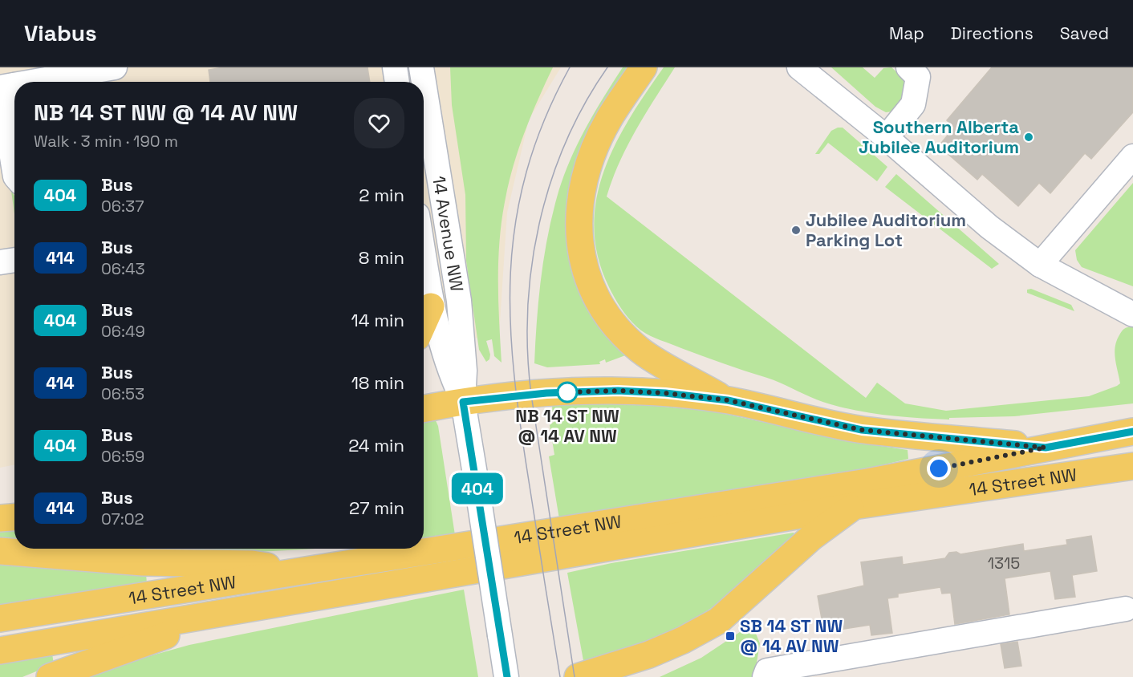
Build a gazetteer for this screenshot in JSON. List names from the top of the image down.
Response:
{
  "streets": {
    "main road": ["14 Street NW"],
    "street": ["14 Avenue NW"]
  },
  "places": {
    "other": ["Southern Alberta Jubilee Auditorium", "Jubilee Auditorium Parking Lot", "NB 14 ST NW @ 14 AV NW"],
    "transit": ["SB 14 ST NW @ 14 AV NW"]
  },
  "lines": ["bus line 404"],
  "house_numbers": ["1315"],
  "page": {
    "header": "Viabus",
    "nav": ["Map", "Directions", "Saved"],
    "on_map": "404",
    "heading": ["NB 14 ST NW @ 14 AV NW", "Walk · 3 min · 190 m"],
    "list": [
      {
        "mark": "404",
        "name": "Bus",
        "note": "06:37",
        "value": "2 min"
      },
      {
        "mark": "414",
        "name": "Bus",
        "note": "06:43",
        "value": "8 min"
      },
      {
        "mark": "404",
        "name": "Bus",
        "note": "06:49",
        "value": "14 min"
      },
      {
        "mark": "414",
        "name": "Bus",
        "note": "06:53",
        "value": "18 min"
      },
      {
        "mark": "404",
        "name": "Bus",
        "note": "06:59",
        "value": "24 min"
      },
      {
        "mark": "414",
        "name": "Bus",
        "note": "07:02",
        "value": "27 min"
      }
    ]
  }
}
